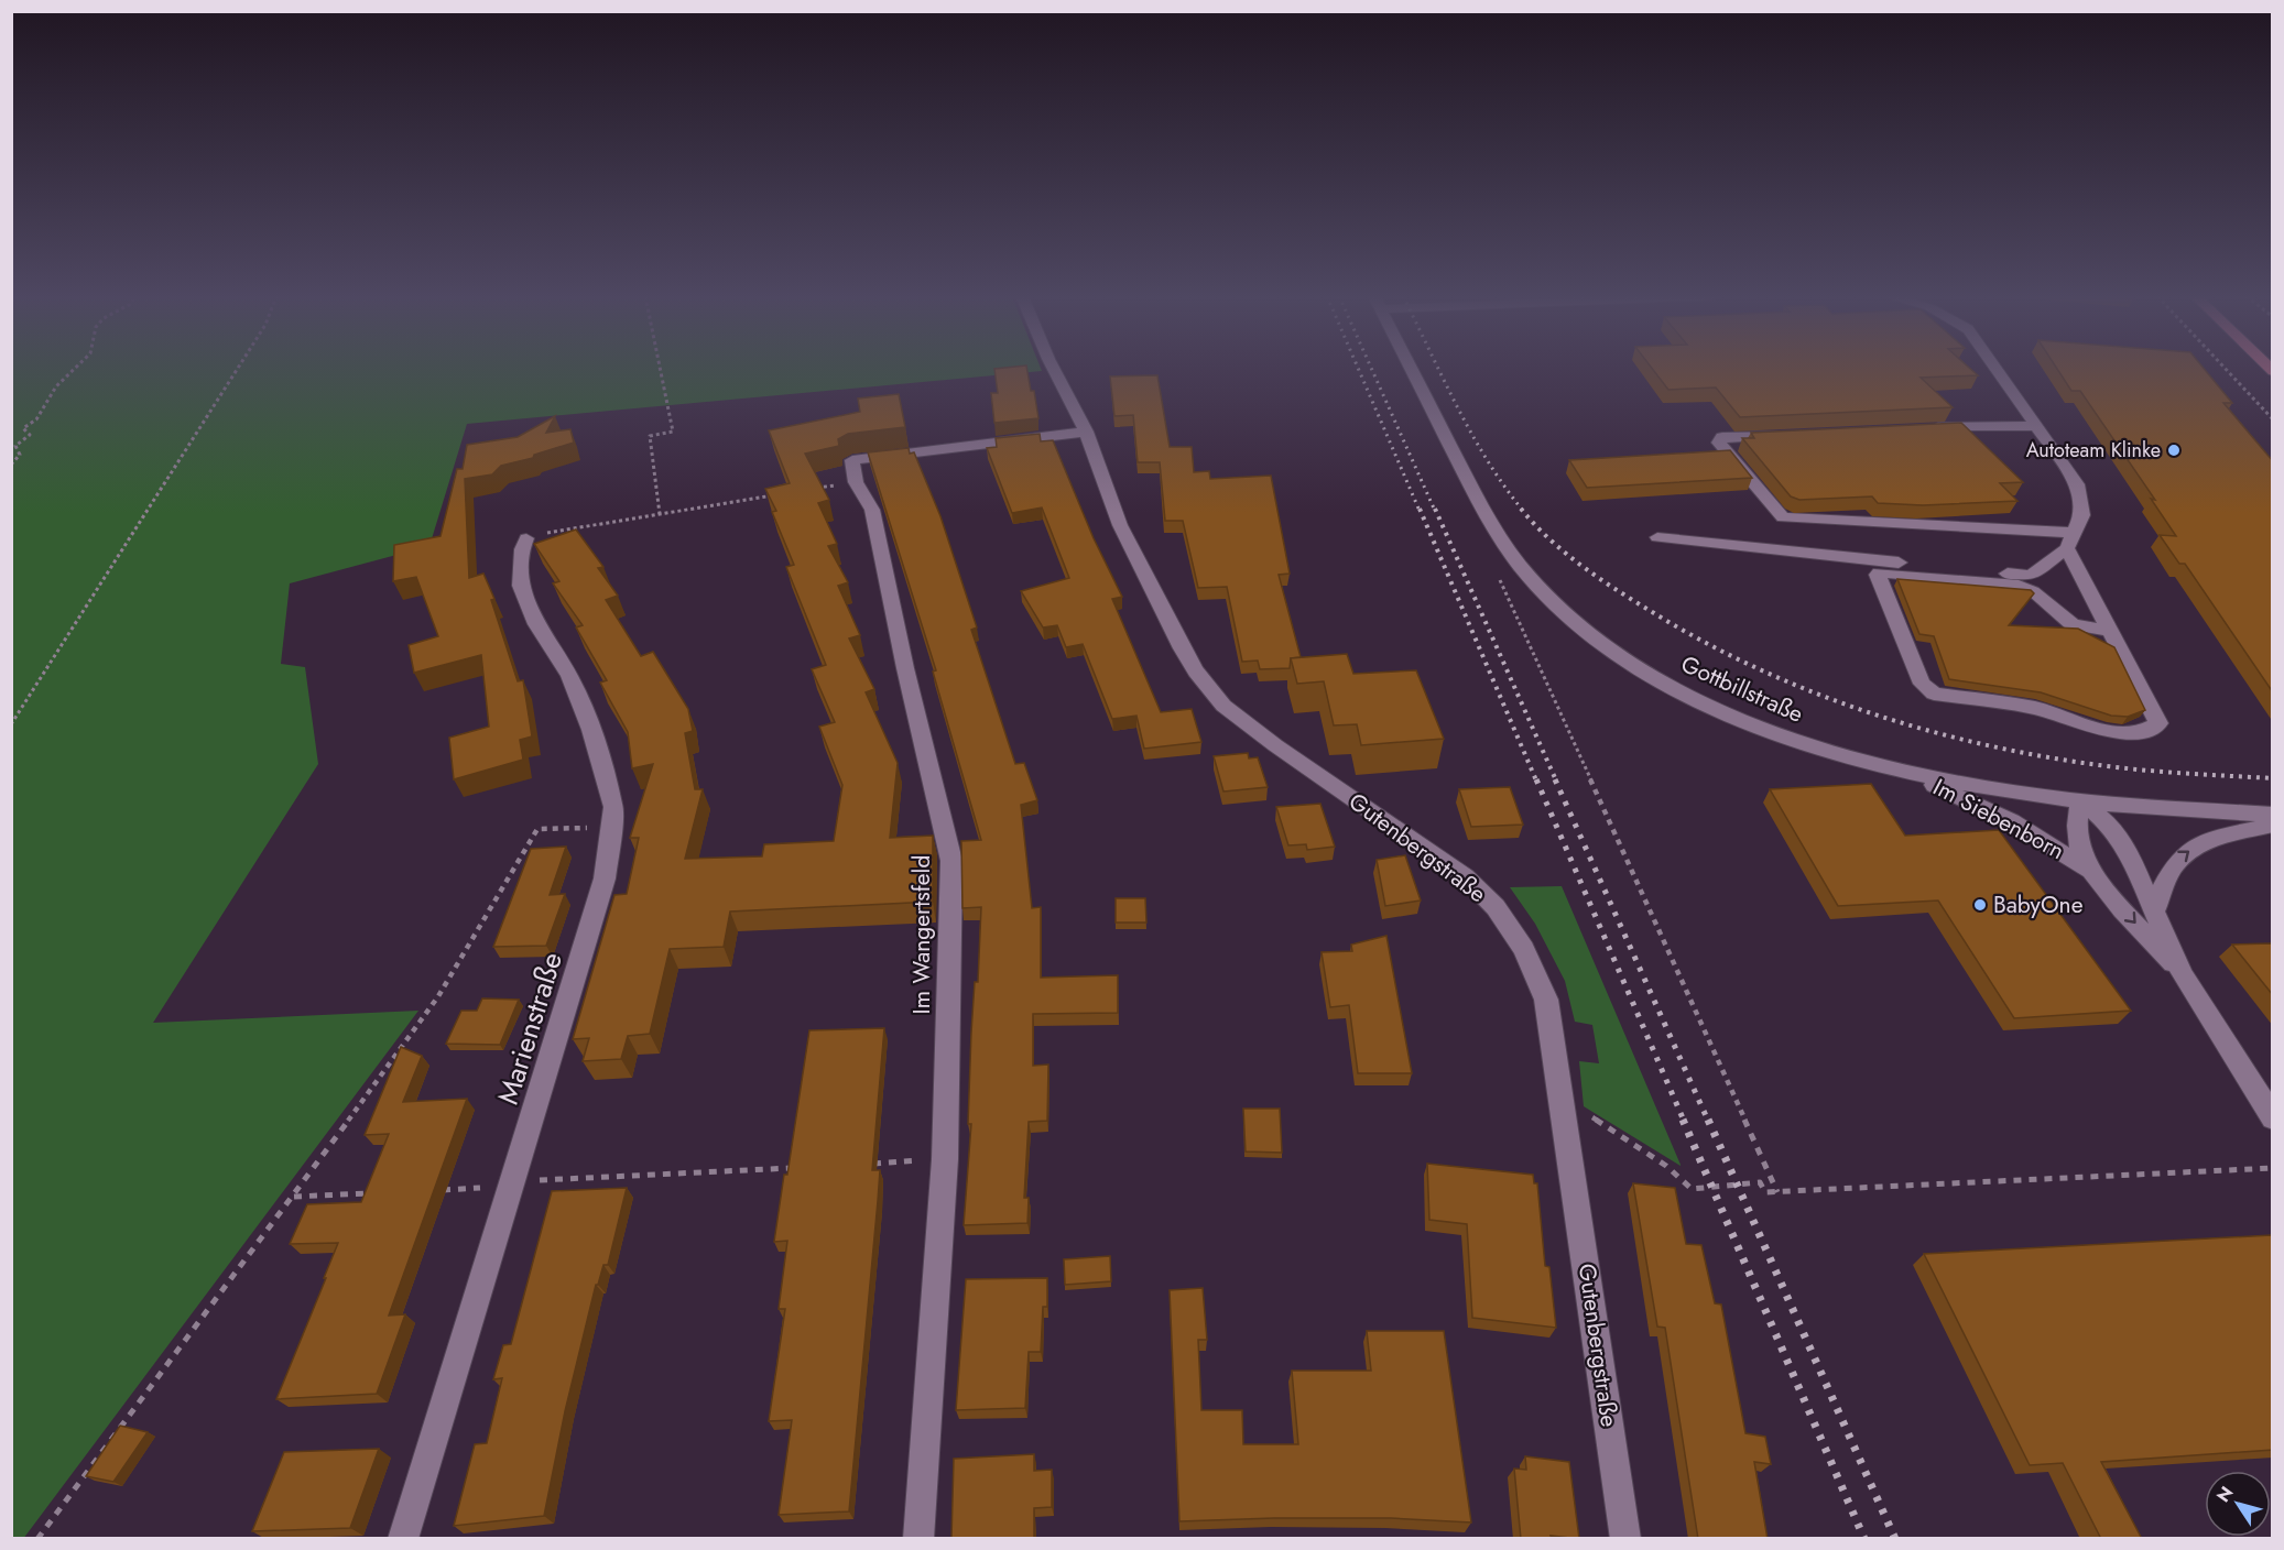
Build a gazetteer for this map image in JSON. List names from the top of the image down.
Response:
{
  "streets": {
    "street": [
      "Gottbillstraße",
      "Im Siebenborn",
      "Gutenbergstraße",
      "Im Wangertsfeld",
      "Marienstraße"
    ]
  },
  "crossings": [
    ["Gottbillstraße", "Im Siebenborn"]
  ],
  "places": ["Autoteam Klinke", "BabyOne"],
  "north": "top left"
}
